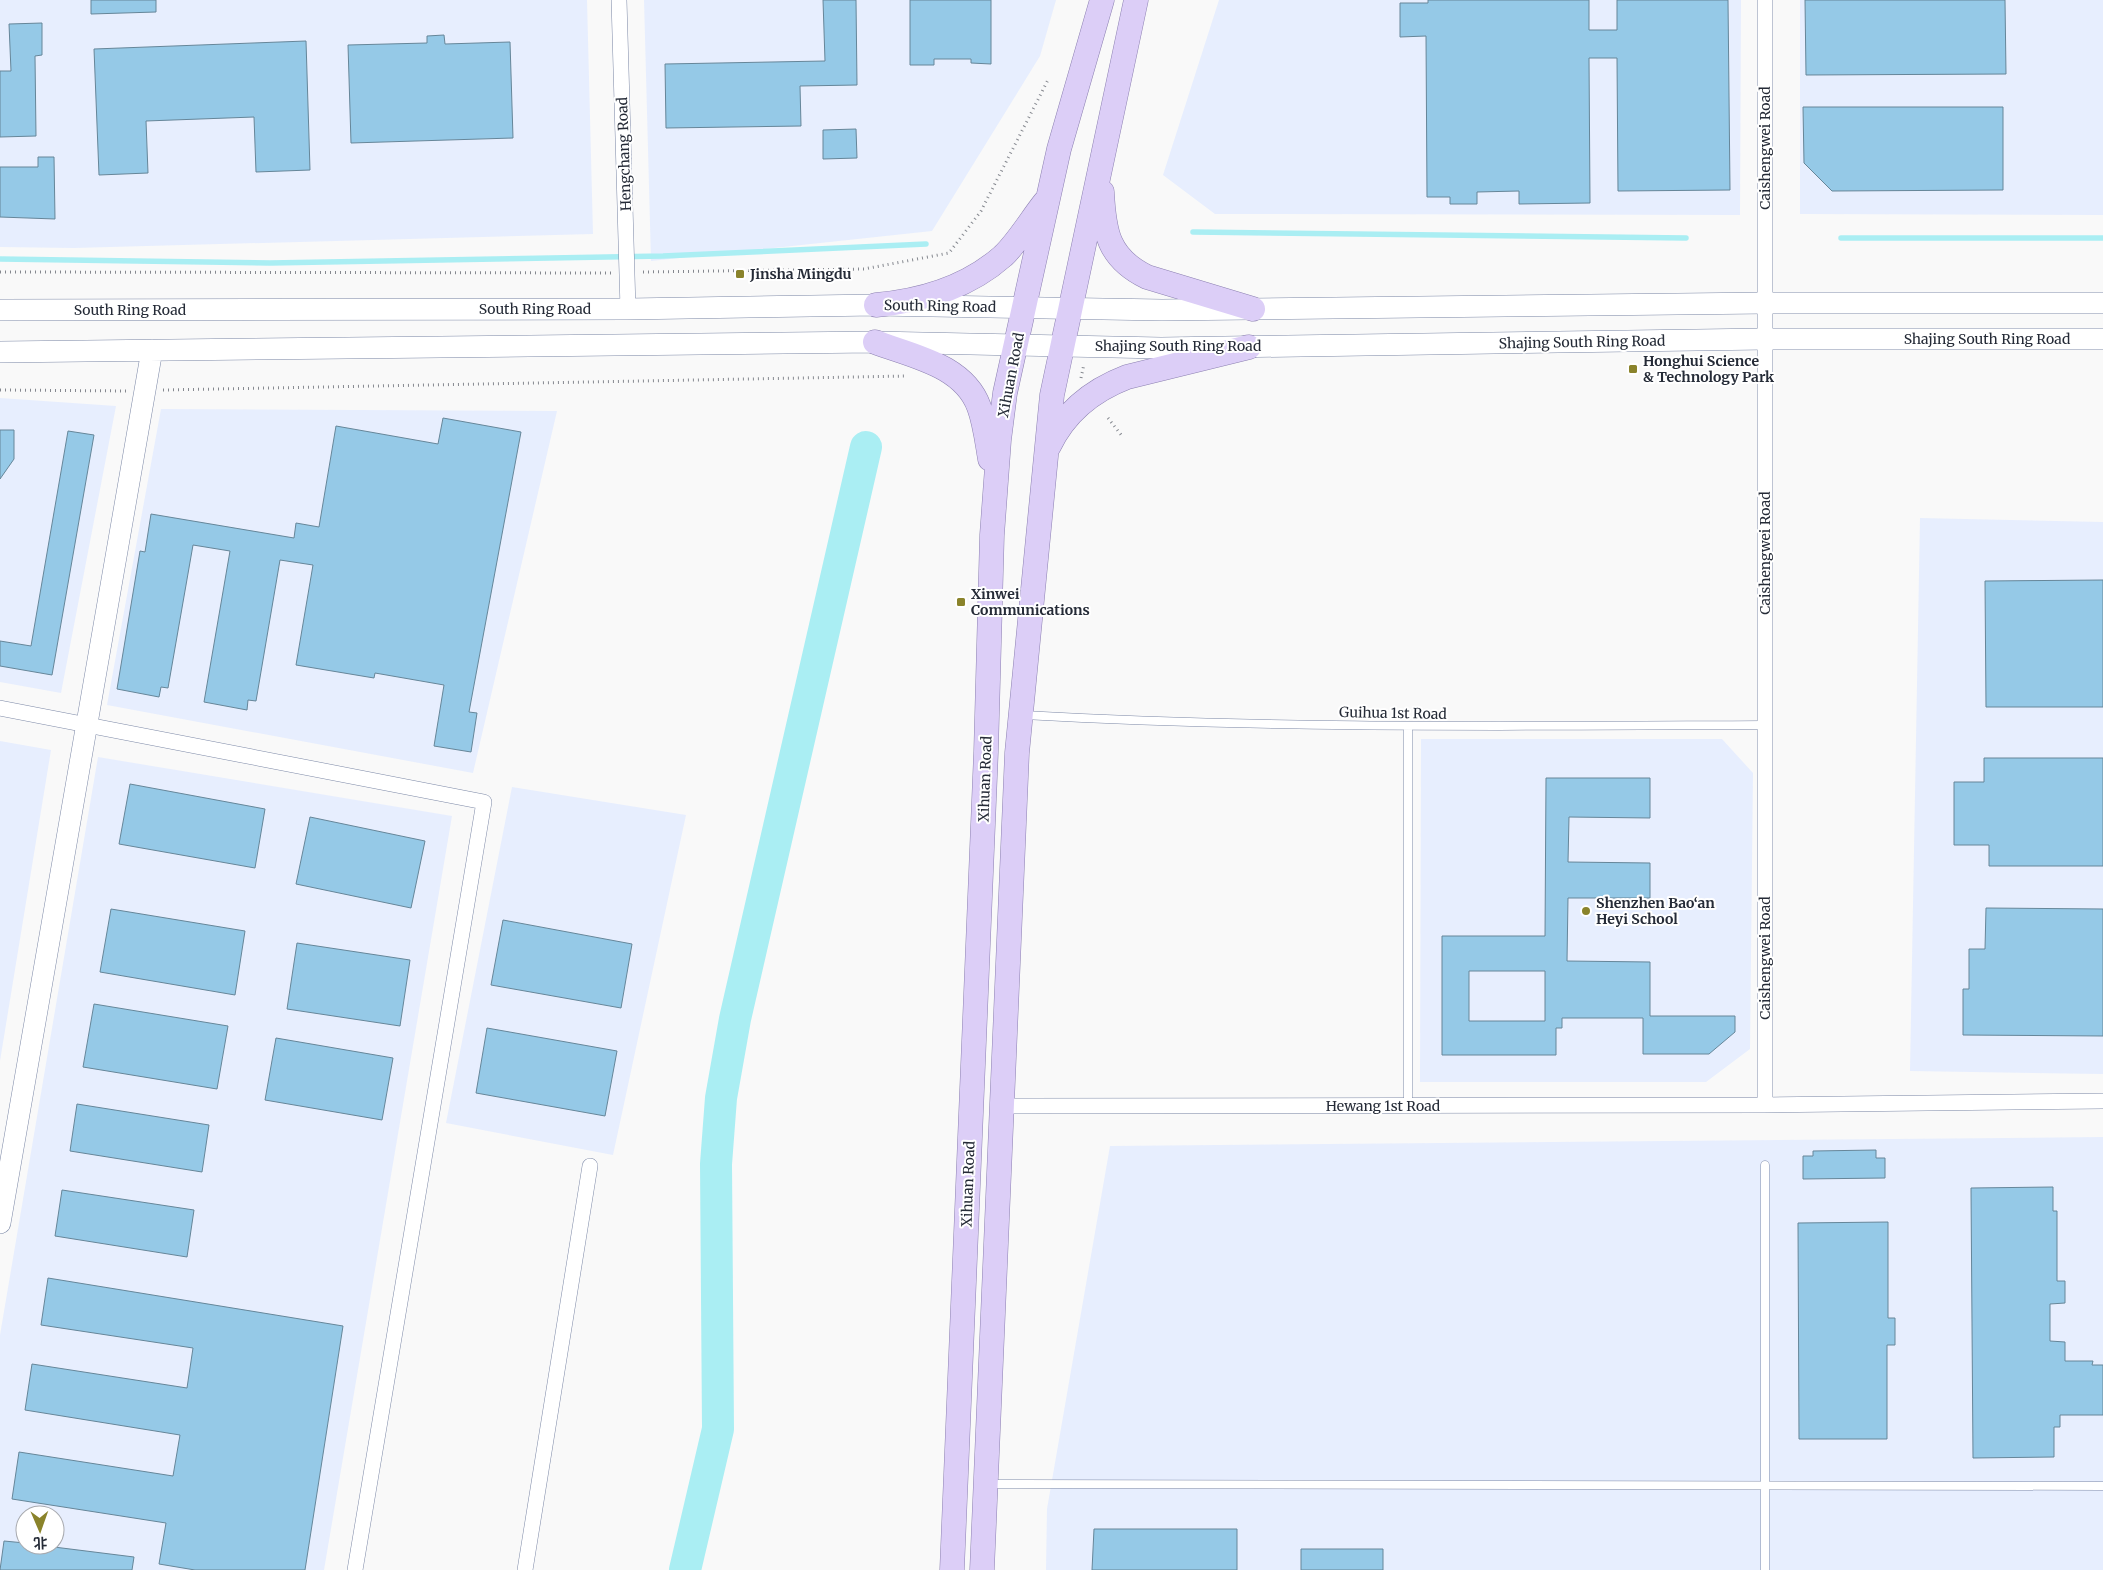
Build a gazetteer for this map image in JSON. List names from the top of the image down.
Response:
{
  "streets": {
    "main road": ["South Ring Road", "Shajing South Ring Road", "Xihuan Road"],
    "street": ["Caishengwei Road", "Hengchang Road", "Hewang 1st Road"],
    "lane": ["Guihua 1st Road"]
  },
  "crossings": [
    ["Caishengwei Road", "Shajing South Ring Road"],
    ["Caishengwei Road", "Guihua 1st Road"],
    ["Caishengwei Road", "Hewang 1st Road"],
    ["Hengchang Road", "South Ring Road"],
    ["South Ring Road", "Xihuan Road"]
  ],
  "places": {
    "transit": ["Jinsha Mingdu", "Honghui Science & Technology Park", "Xinwei Communications"],
    "other": ["Shenzhen Bao‘an Heyi School"]
  },
  "north": "bottom"
}
